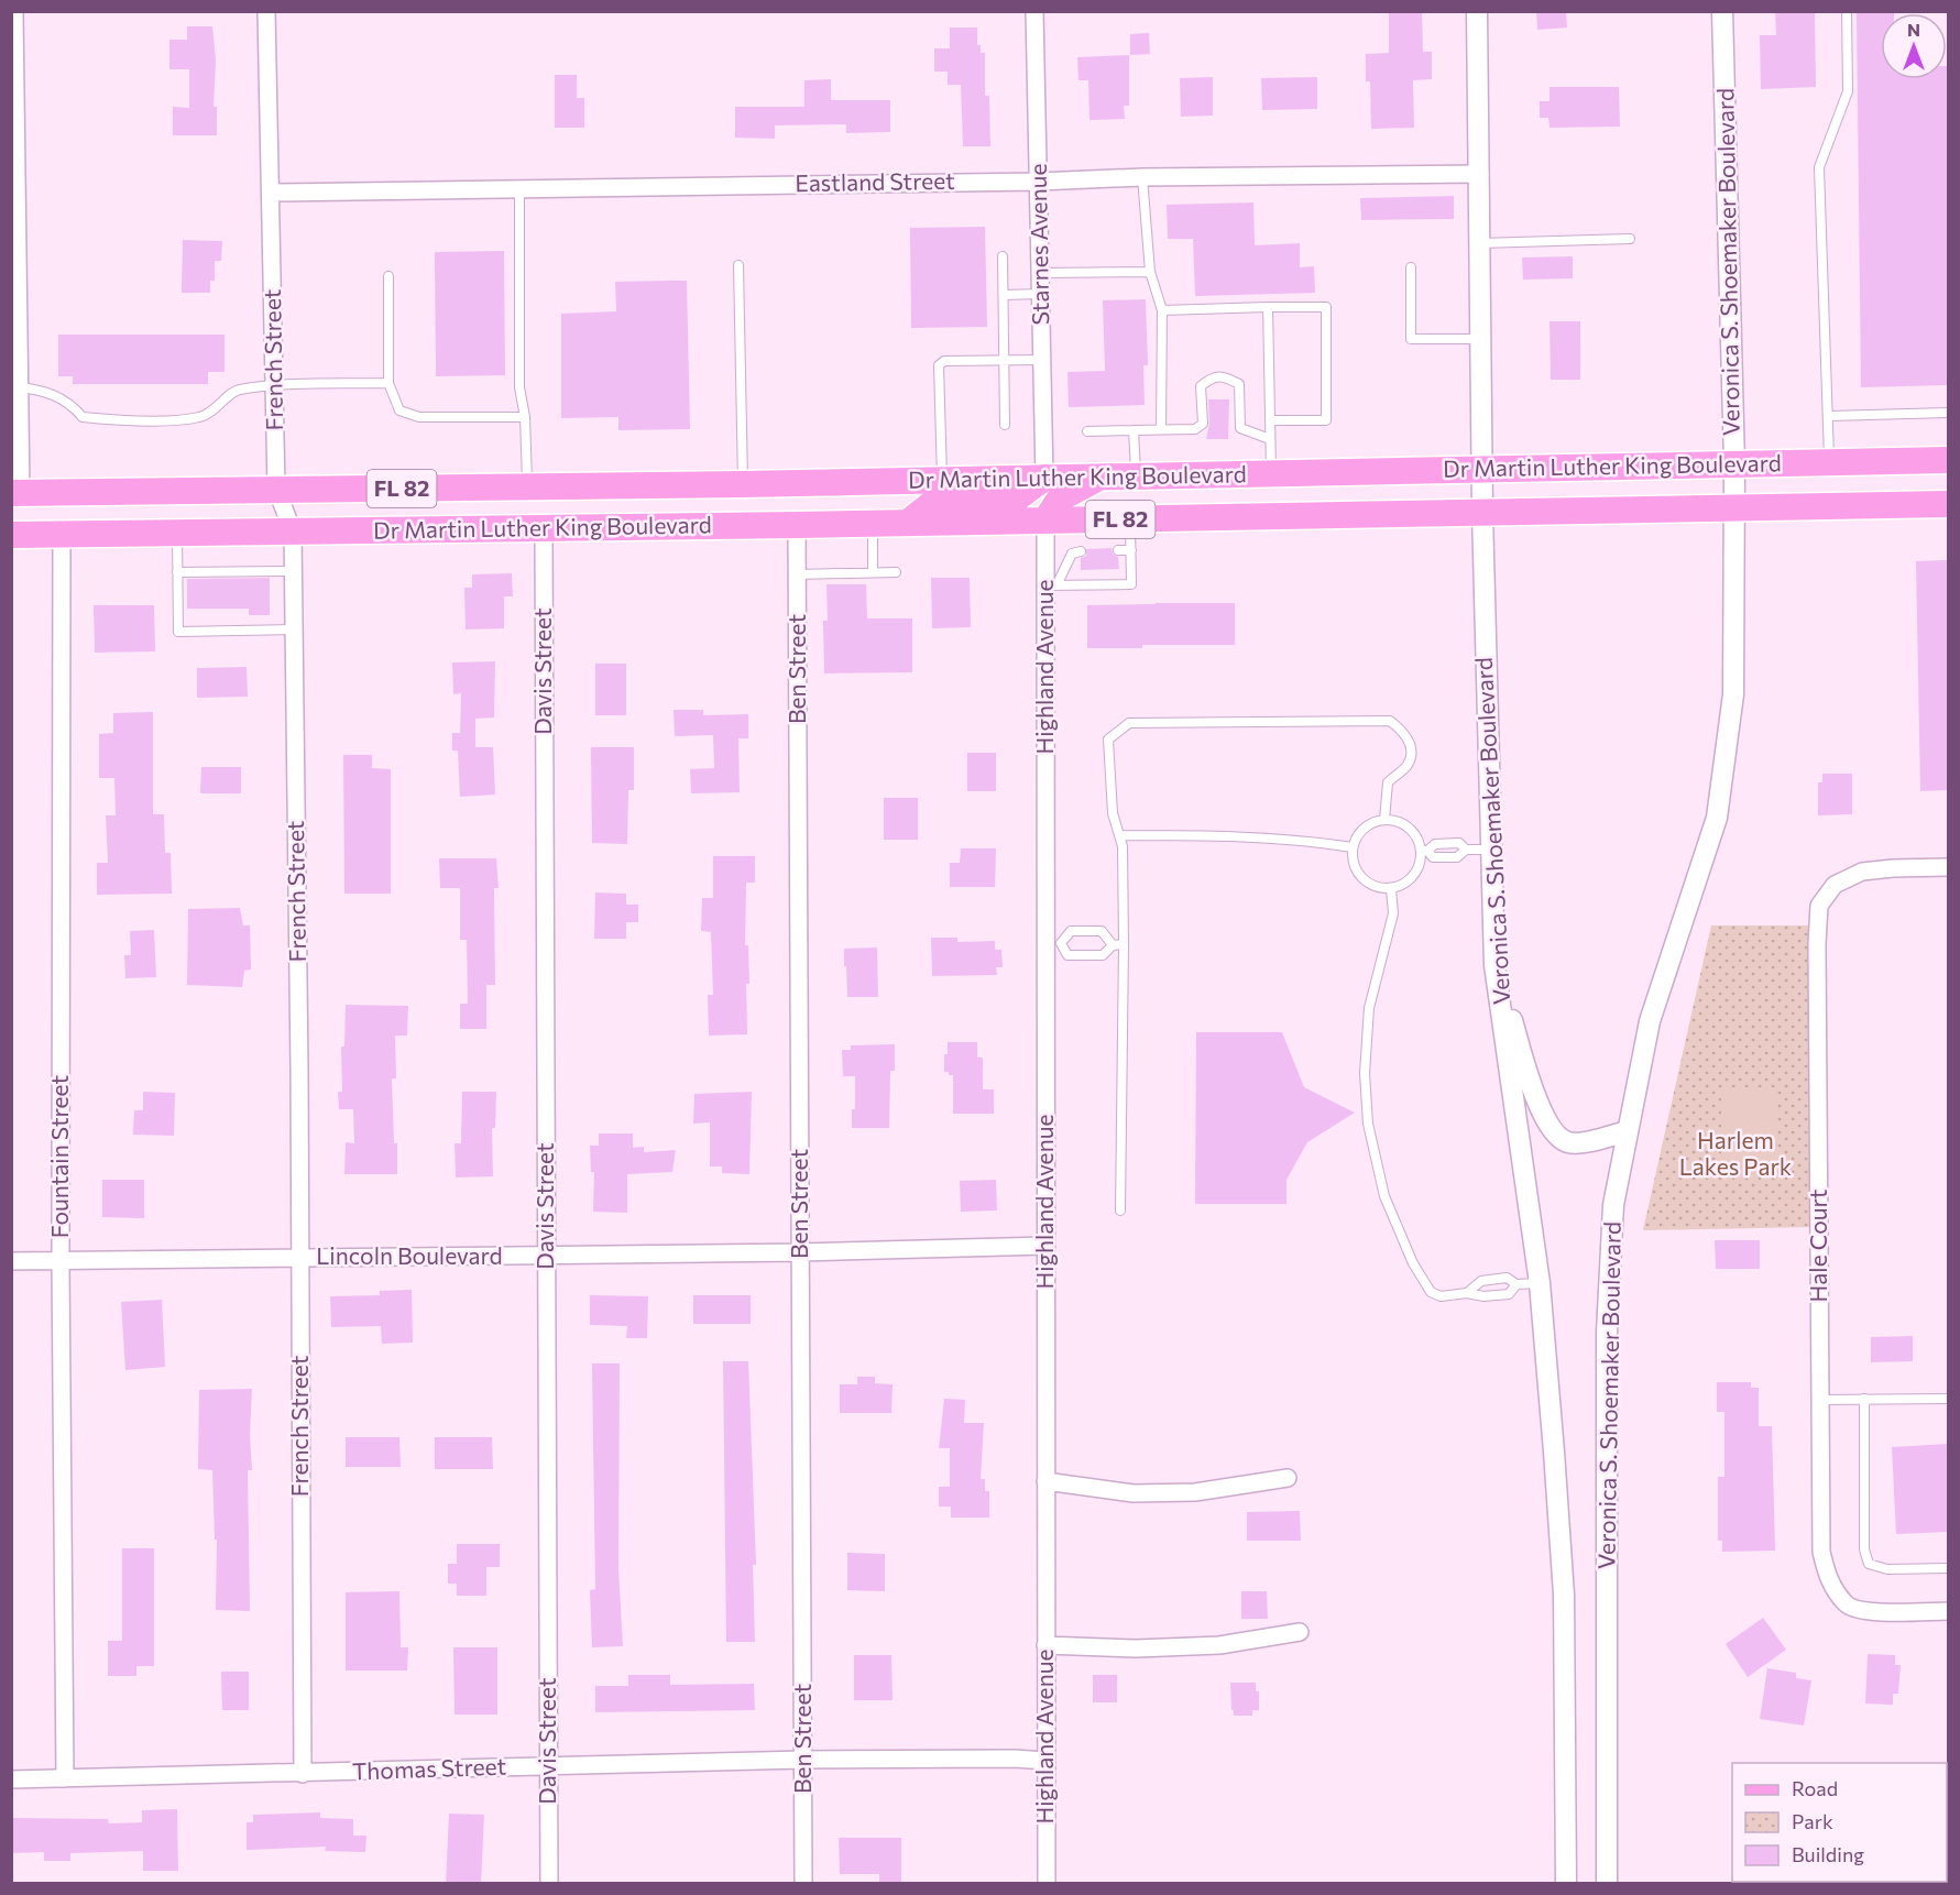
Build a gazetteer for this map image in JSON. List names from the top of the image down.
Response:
{
  "streets": {
    "main road": ["Dr Martin Luther King Boulevard", "FL 82"],
    "street": [
      "Eastland Street",
      "Starnes Avenue",
      "Veronica S. Shoemaker Boulevard",
      "French Street",
      "Highland Avenue",
      "Ben Street",
      "Davis Street",
      "Fountain Street",
      "Hale Court",
      "Lincoln Boulevard",
      "Thomas Street"
    ]
  },
  "crossings": [
    ["Eastland Street", "Starnes Avenue"],
    ["Eastland Street", "Veronica S. Shoemaker Boulevard"],
    ["Eastland Street", "French Street"],
    ["Starnes Avenue", "Dr Martin Luther King Boulevard"],
    ["Veronica S. Shoemaker Boulevard", "Dr Martin Luther King Boulevard"],
    ["French Street", "Dr Martin Luther King Boulevard"],
    ["French Street", "Lincoln Boulevard"],
    ["French Street", "Thomas Street"],
    ["Dr Martin Luther King Boulevard", "FL 82"],
    ["Dr Martin Luther King Boulevard", "Highland Avenue"],
    ["Dr Martin Luther King Boulevard", "Ben Street"],
    ["Dr Martin Luther King Boulevard", "Davis Street"],
    ["FL 82", "Fountain Street"],
    ["Highland Avenue", "Lincoln Boulevard"],
    ["Highland Avenue", "Thomas Street"],
    ["Ben Street", "Lincoln Boulevard"],
    ["Ben Street", "Thomas Street"],
    ["Davis Street", "Lincoln Boulevard"],
    ["Davis Street", "Thomas Street"],
    ["Fountain Street", "Lincoln Boulevard"],
    ["Fountain Street", "Thomas Street"]
  ],
  "parks": ["Harlem Lakes Park"],
  "legend": ["Road", "Park", "Building"],
  "north": "top"
}
